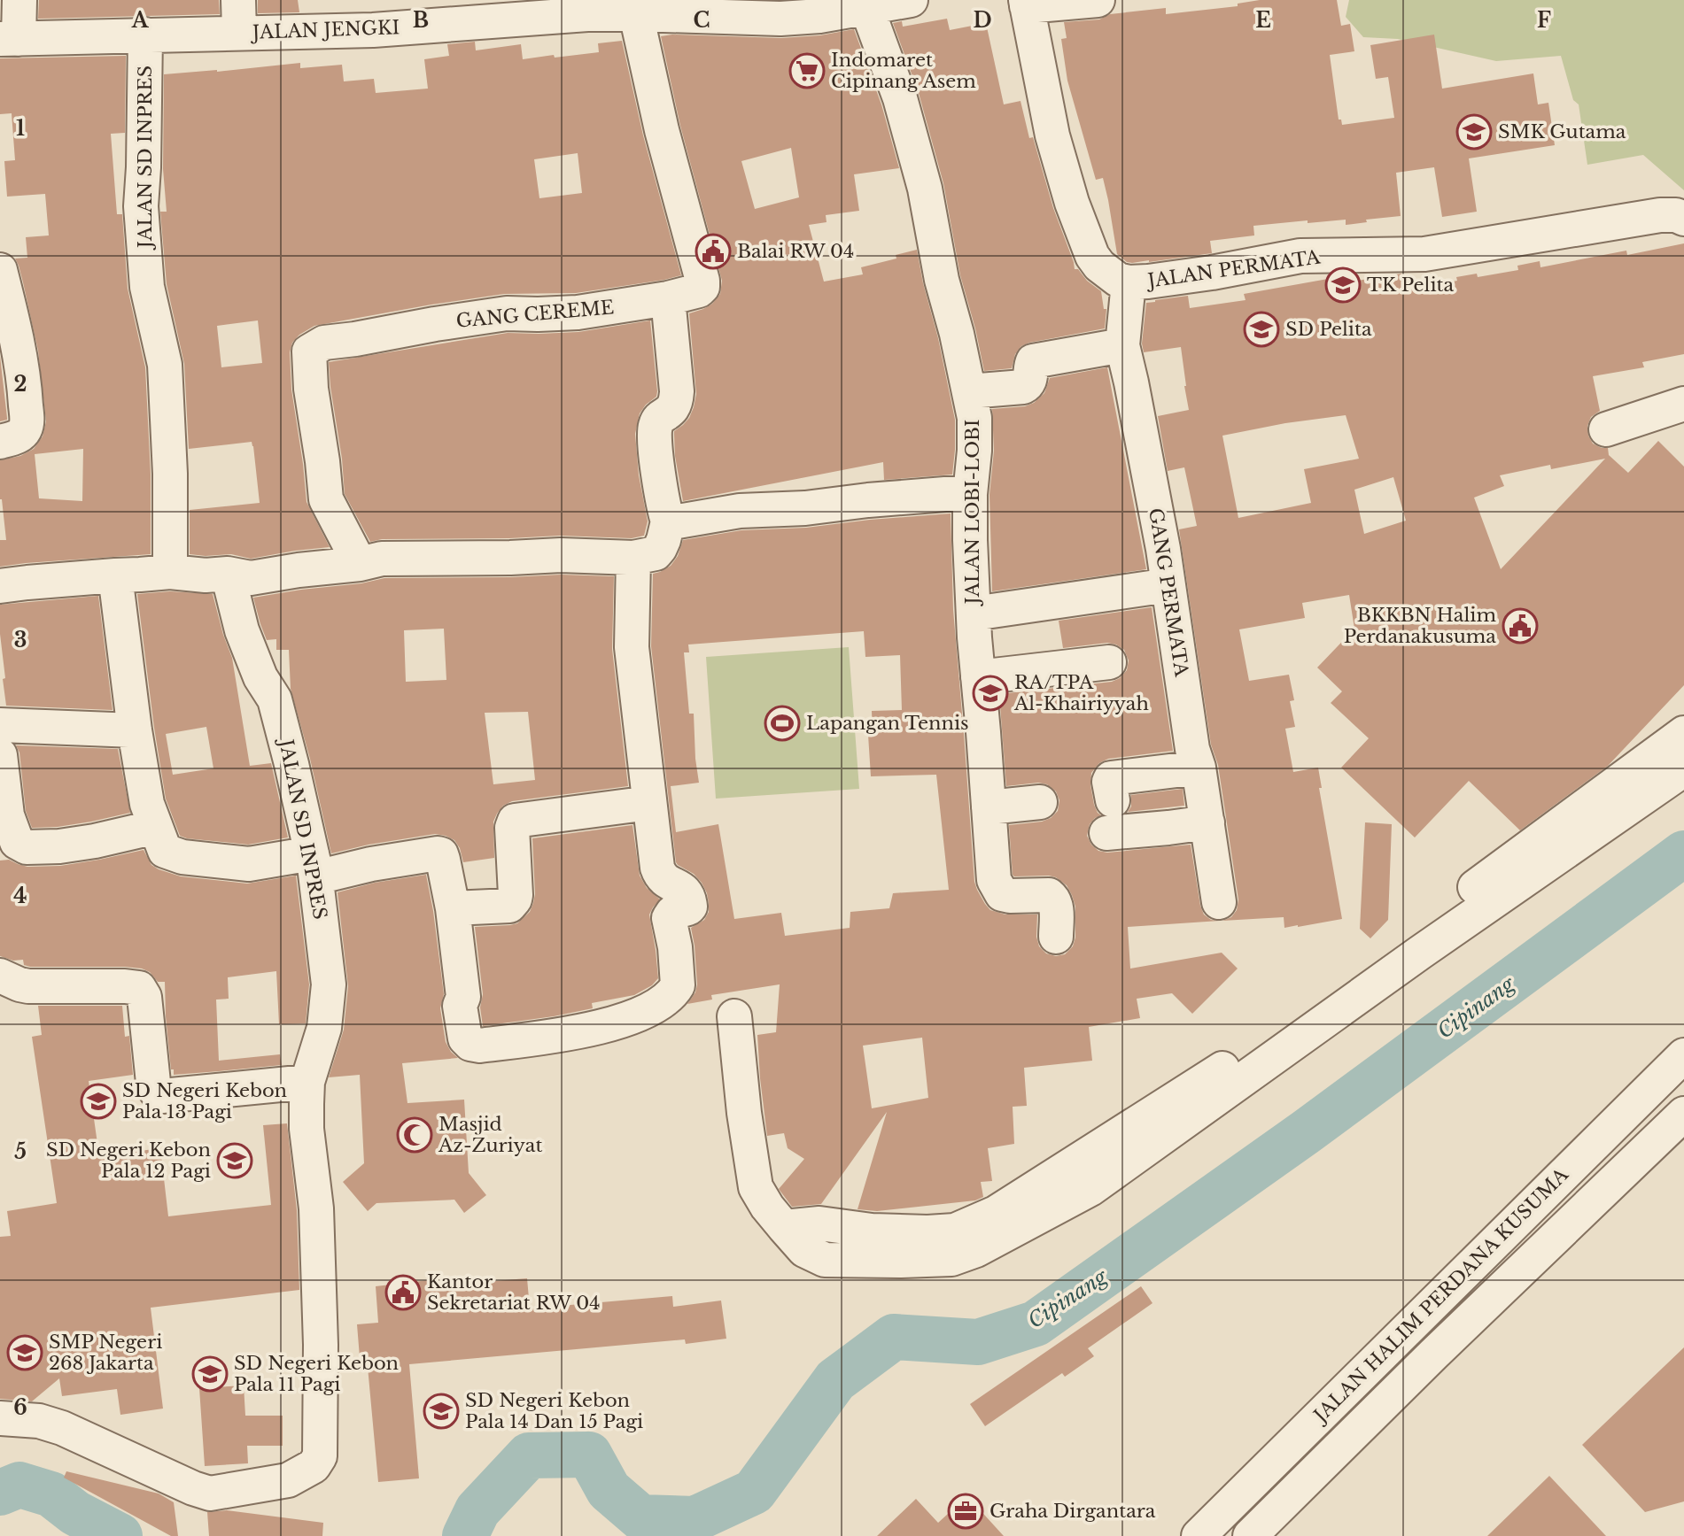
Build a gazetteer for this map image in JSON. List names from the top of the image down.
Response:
{
  "streets": {
    "street": [
      "JALAN JENGKI",
      "JALAN SD INPRES",
      "JALAN PERMATA",
      "GANG CEREME",
      "JALAN LOBI-LOBI",
      "GANG PERMATA",
      "JALAN HALIM PERDANA KUSUMA"
    ]
  },
  "crossings": [
    ["JALAN JENGKI", "JALAN SD INPRES"],
    ["JALAN JENGKI", "GANG CEREME"],
    ["JALAN JENGKI", "JALAN LOBI-LOBI"],
    ["JALAN PERMATA", "GANG PERMATA"]
  ],
  "water": ["Cipinang"],
  "places": {
    "supermarket": ["Indomaret Cipinang Asem"],
    "school or university": [
      "SMK Gutama",
      "TK Pelita",
      "SD Pelita",
      "RA/TPA Al-Khairiyyah",
      "SD Negeri Kebon Pala 13 Pagi",
      "SD Negeri Kebon Pala 12 Pagi",
      "SMP Negeri 268 Jakarta",
      "SD Negeri Kebon Pala 11 Pagi",
      "SD Negeri Kebon Pala 14 Dan 15 Pagi"
    ],
    "public building": ["Balai RW 04", "BKKBN Halim Perdanakusuma", "Kantor Sekretariat RW 04"],
    "sports": ["Lapangan Tennis"],
    "mosque": ["Masjid Az-Zuriyat"],
    "office": ["Graha Dirgantara"]
  },
  "grid": {
    "columns": [
      "A",
      "B",
      "C",
      "D",
      "E",
      "F"
    ],
    "rows": [
      "1",
      "2",
      "3",
      "4",
      "5",
      "6"
    ]
  }
}
